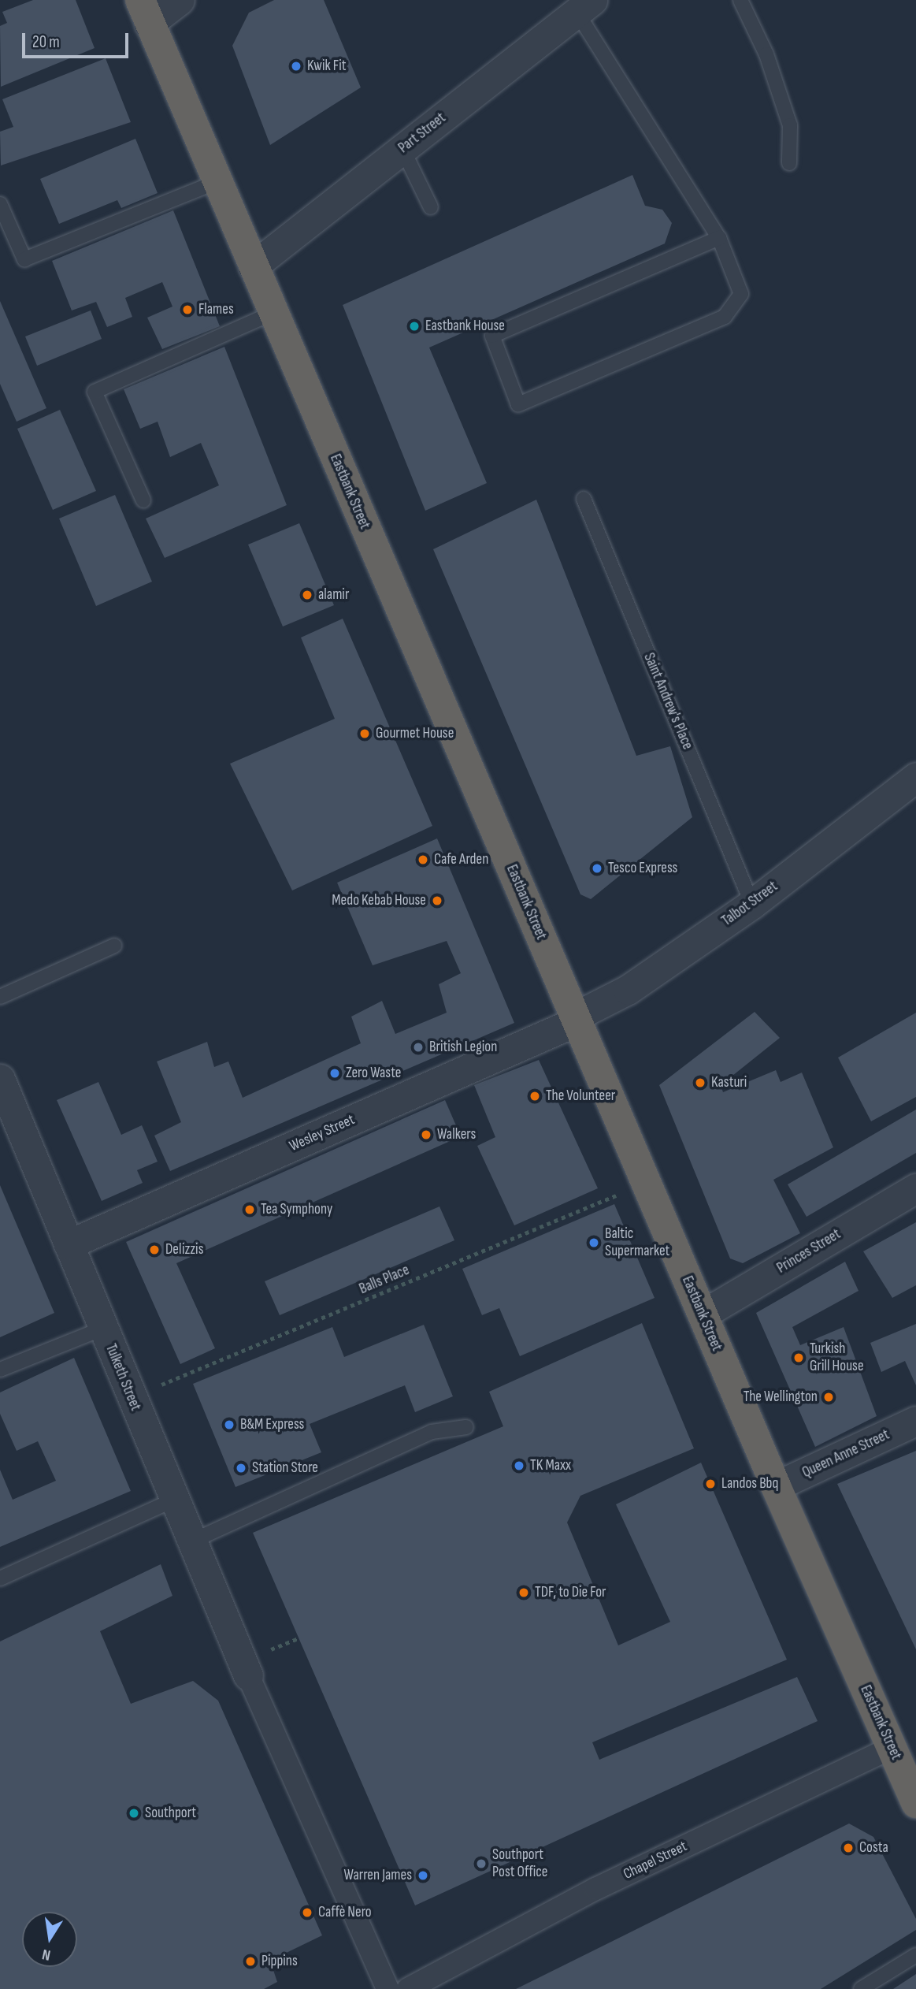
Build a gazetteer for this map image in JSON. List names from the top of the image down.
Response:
{
  "streets": {
    "highway": ["Eastbank Street"],
    "street": [
      "Part Street",
      "Talbot Street",
      "Wesley Street",
      "Princes Street",
      "Tulketh Street",
      "Queen Anne Street",
      "Chapel Street"
    ],
    "lane": ["Saint Andrew's Place"],
    "path": ["Balls Place"]
  },
  "crossings": [
    ["Part Street", "Eastbank Street"],
    ["Eastbank Street", "Talbot Street"],
    ["Eastbank Street", "Wesley Street"],
    ["Eastbank Street", "Princes Street"],
    ["Eastbank Street", "Balls Place"],
    ["Eastbank Street", "Queen Anne Street"],
    ["Eastbank Street", "Chapel Street"],
    ["Saint Andrew's Place", "Talbot Street"],
    ["Talbot Street", "Wesley Street"],
    ["Wesley Street", "Tulketh Street"],
    ["Balls Place", "Tulketh Street"]
  ],
  "places": [
    "Kwik Fit",
    "Flames",
    "Eastbank House",
    "alamir",
    "Gourmet House",
    "Cafe Arden",
    "Tesco Express",
    "Medo Kebab House",
    "British Legion",
    "Zero Waste",
    "Kasturi",
    "The Volunteer",
    "Walkers",
    "Tea Symphony",
    "Baltic Supermarket",
    "Delizzis",
    "Turkish Grill House",
    "The Wellington",
    "B&M Express",
    "TK Maxx",
    "Station Store",
    "Landos Bbq",
    "TDF, to Die For",
    "Southport",
    "Costa",
    "Southport Post Office",
    "Warren James",
    "Caffè Nero",
    "Pippins"
  ],
  "scale_bar": "20 m",
  "north": "bottom"
}
